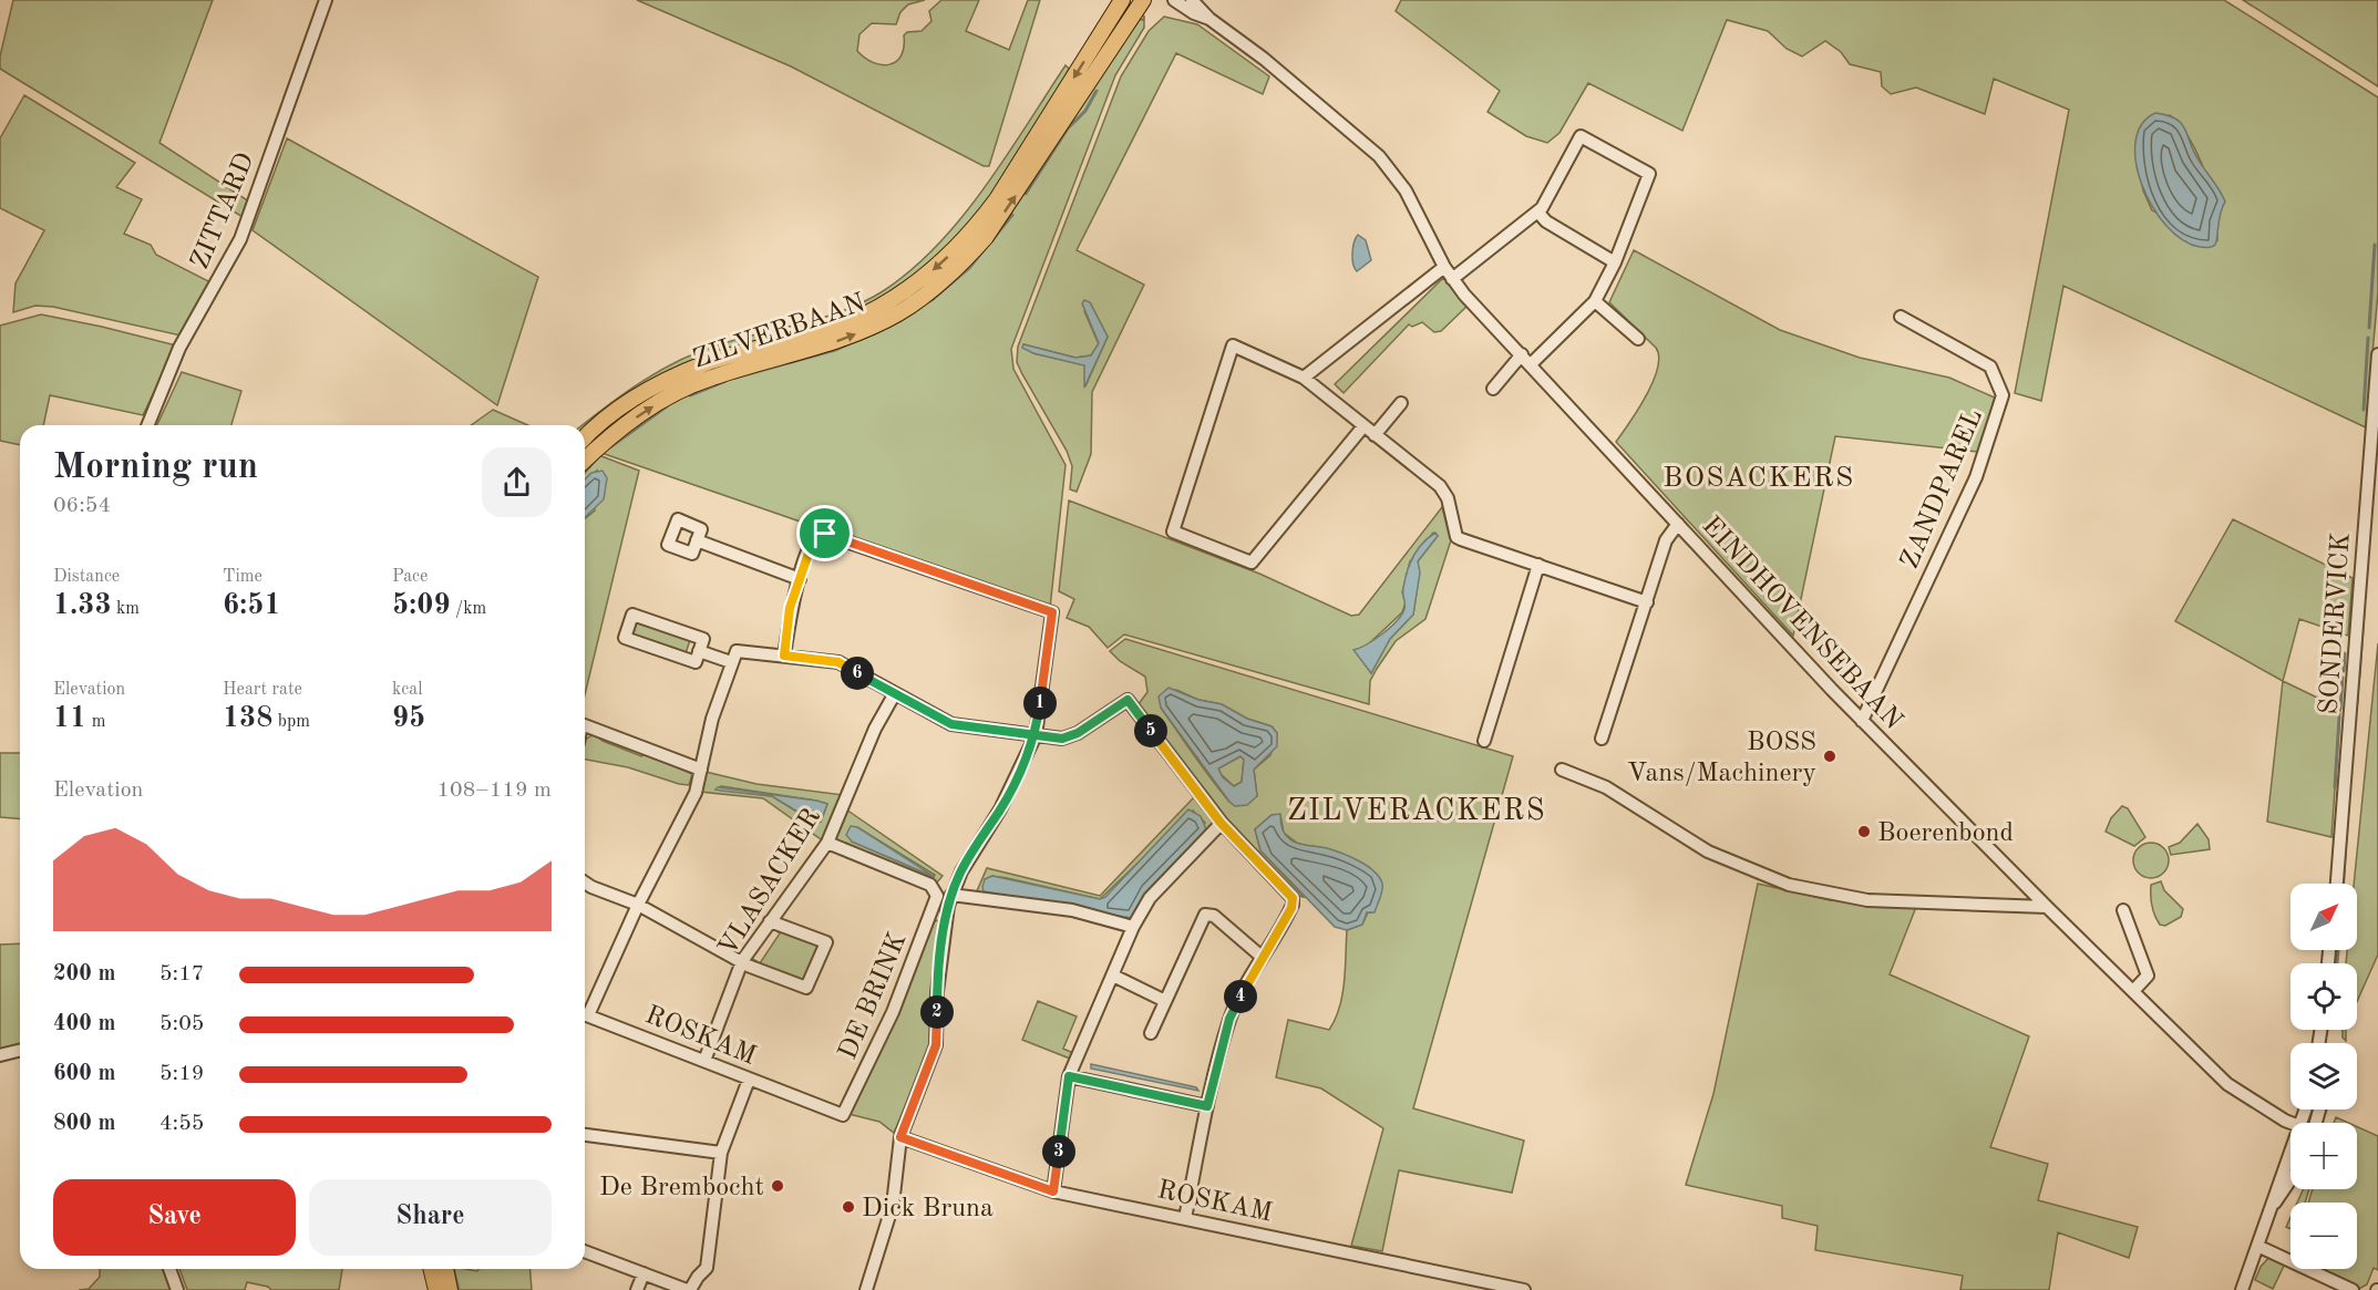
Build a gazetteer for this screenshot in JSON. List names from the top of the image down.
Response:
{
  "streets": {
    "main road": ["ZILVERBAAN"],
    "street": [
      "ZITTARD",
      "ZANDPAREL",
      "EINDHOVENSEBAAN",
      "SONDERVICK",
      "VLASACKER",
      "DE BRINK",
      "ROSKAM"
    ]
  },
  "crossings": [
    ["ZANDPAREL", "EINDHOVENSEBAAN"],
    ["VLASACKER", "DE BRINK"],
    ["VLASACKER", "ROSKAM"],
    ["DE BRINK", "ROSKAM"]
  ],
  "districts": ["BOSACKERS", "ZILVERACKERS"],
  "places": [
    "BOSS Vans/Machinery",
    "Boerenbond",
    "De Brembocht",
    "Dick Bruna"
  ],
  "north": "top right",
  "page": {
    "heading": ["Morning run", "06:54"],
    "stats": [
      ["Distance", "1.33 km"],
      ["Time", "6:51"],
      ["Pace", "5:09 /km"],
      ["Elevation", "11 m"],
      ["Heart rate", "138 bpm"],
      ["kcal", "95"]
    ],
    "pins": [
      "6",
      "1",
      "5",
      "4",
      "2",
      "3"
    ],
    "chart": ["Elevation", "108–119 m"],
    "map_buttons": ["+", "−"],
    "list": [
      {
        "name": "200 m",
        "note": "5:17"
      },
      {
        "name": "400 m",
        "note": "5:05"
      },
      {
        "name": "600 m",
        "note": "5:19"
      },
      {
        "name": "800 m",
        "note": "4:55"
      }
    ],
    "buttons": ["Save", "Share"]
  }
}
